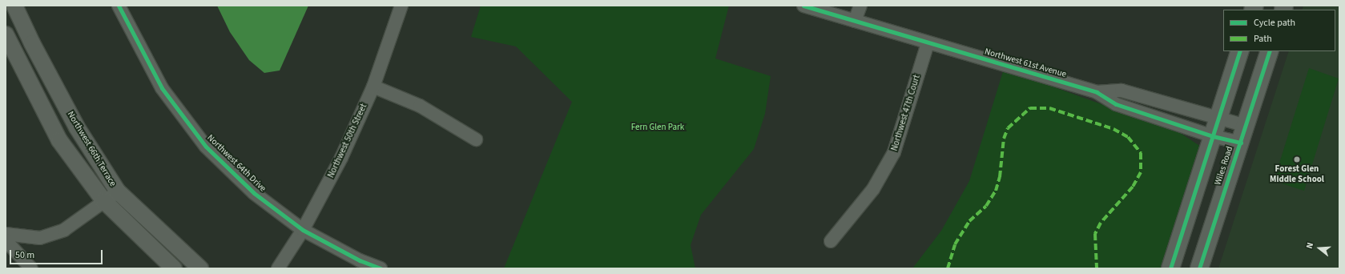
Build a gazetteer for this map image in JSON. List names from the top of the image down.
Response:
{
  "streets": {
    "main road": ["Wiles Road"],
    "street": [
      "Northwest 61st Avenue",
      "Northwest 47th Court",
      "Northwest 50th Street",
      "Northwest 66th Terrace",
      "Northwest 64th Drive"
    ]
  },
  "crossings": [
    ["Northwest 61st Avenue", "Northwest 47th Court"],
    ["Northwest 61st Avenue", "Wiles Road"],
    ["Northwest 50th Street", "Northwest 64th Drive"]
  ],
  "parks": ["Fern Glen Park"],
  "places": ["Forest Glen Middle School"],
  "legend": ["Cycle path", "Path"],
  "scale_bar": "50 m",
  "north": "left"
}
